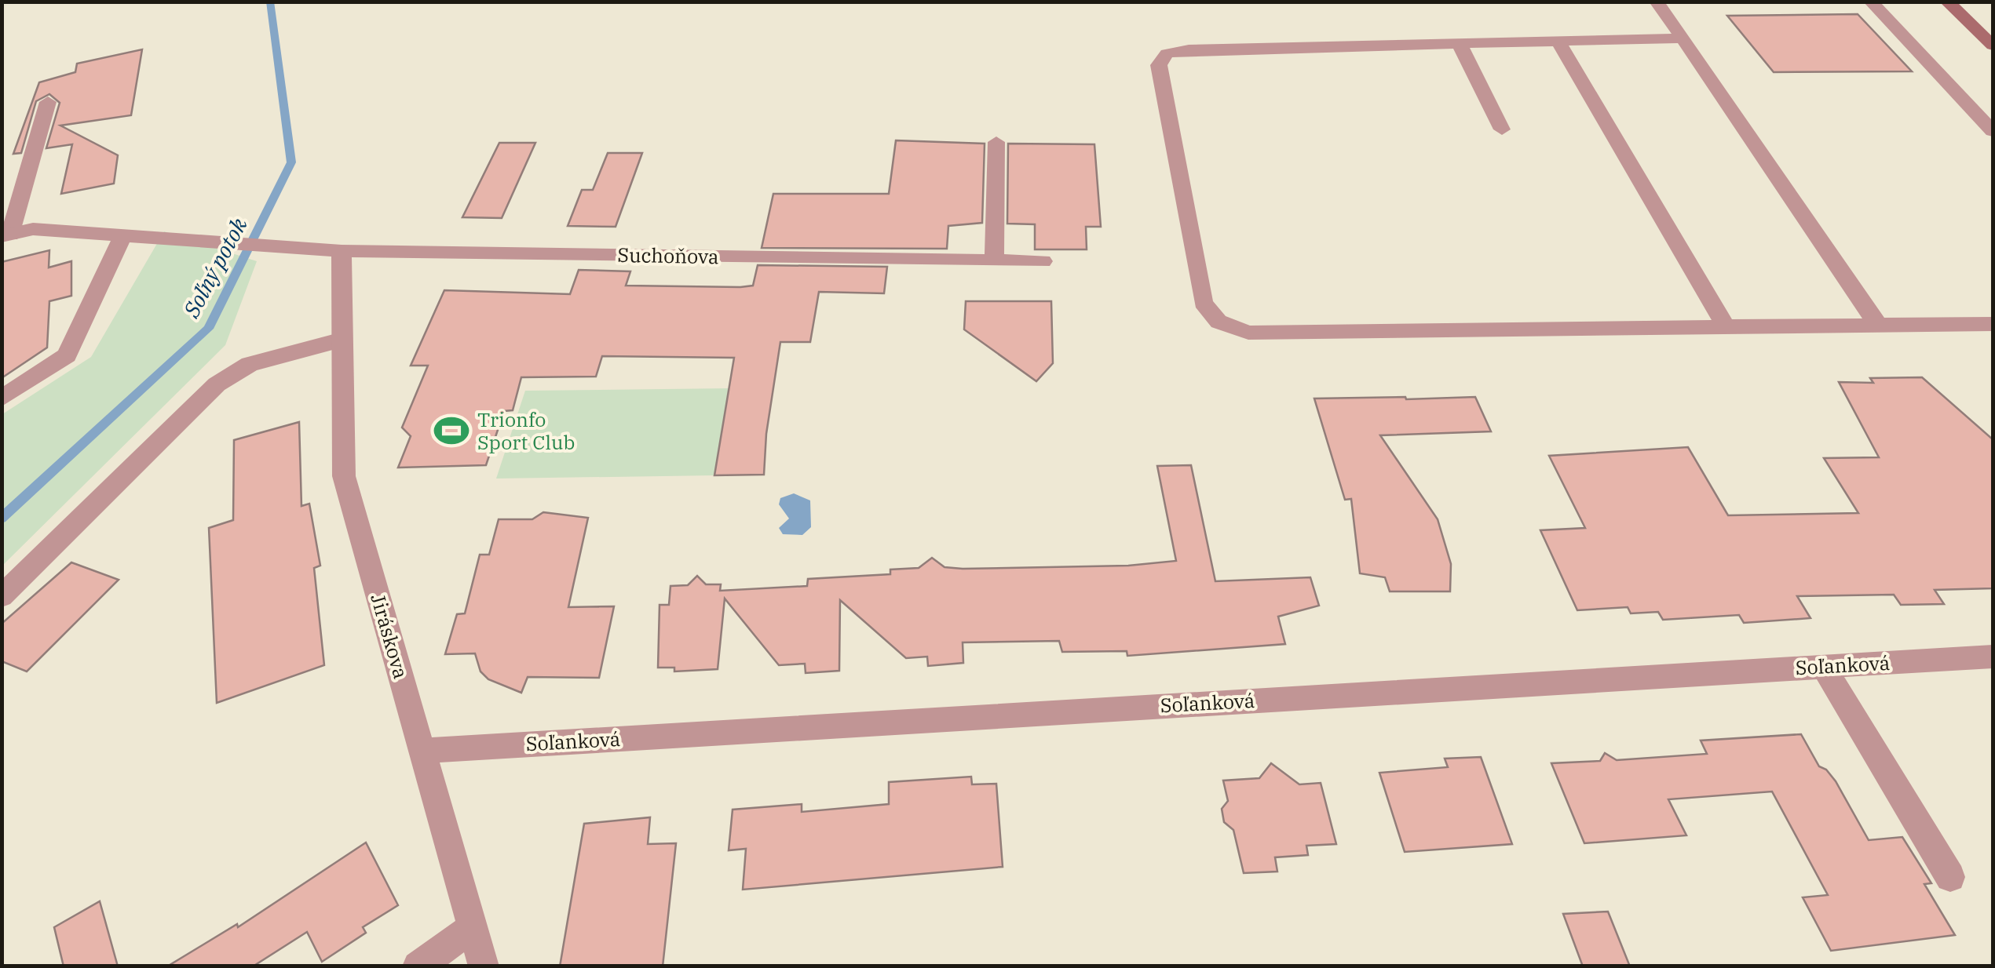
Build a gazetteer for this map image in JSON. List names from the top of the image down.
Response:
{
  "streets": {
    "street": ["Suchoňova", "Jiráskova", "Soľanková"]
  },
  "crossings": [
    ["Suchoňova", "Jiráskova"],
    ["Jiráskova", "Soľanková"]
  ],
  "water": ["Soľný potok"],
  "places": {
    "sports": ["Trionfo Sport Club"]
  }
}
